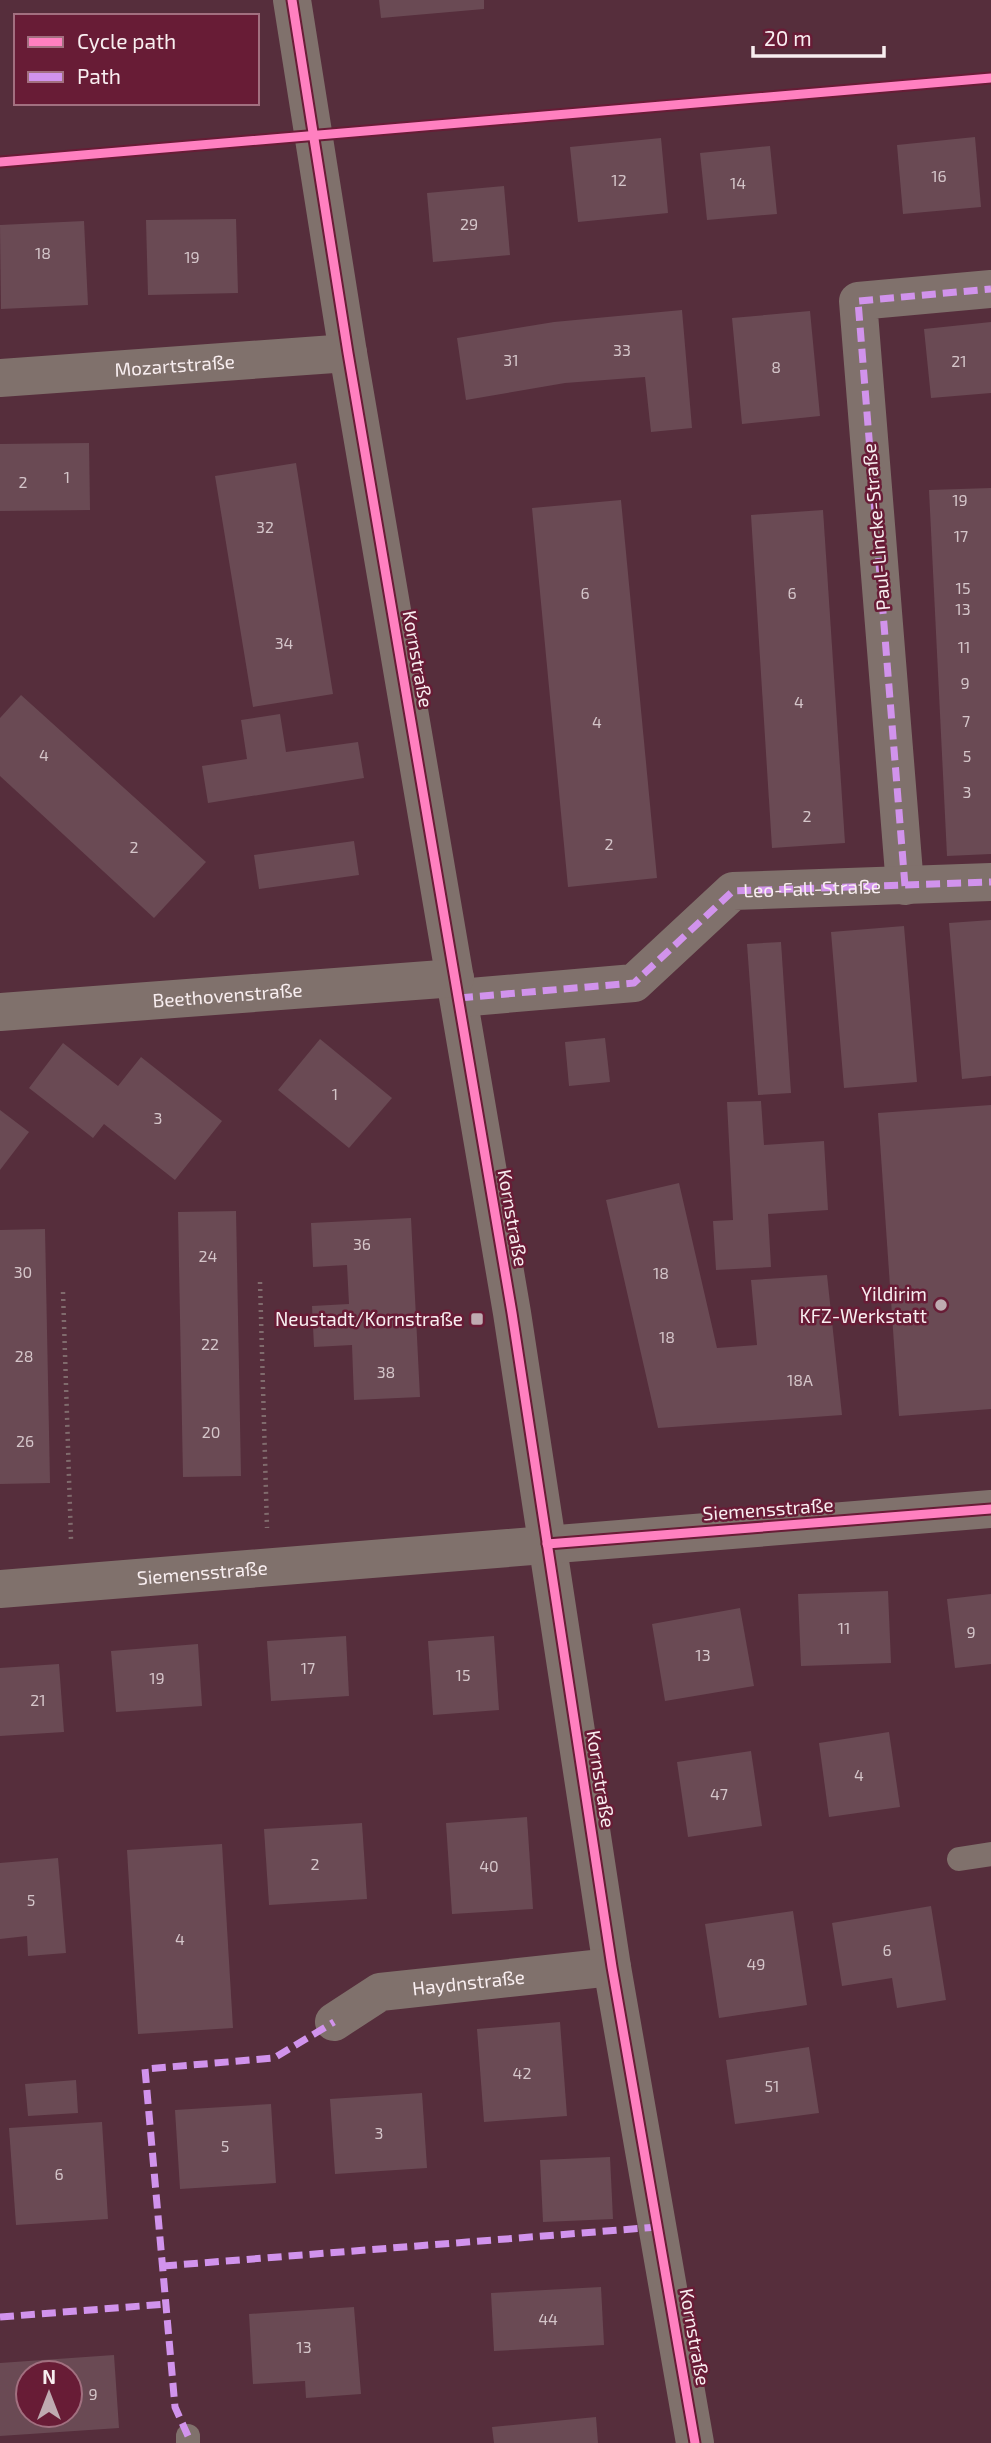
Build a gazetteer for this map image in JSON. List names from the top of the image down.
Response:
{
  "streets": {
    "street": [
      "Mozartstraße",
      "Paul-Lincke-Straße",
      "Kornstraße",
      "Leo-Fall-Straße",
      "Beethovenstraße",
      "Siemensstraße",
      "Haydnstraße"
    ]
  },
  "crossings": [
    ["Mozartstraße", "Kornstraße"],
    ["Paul-Lincke-Straße", "Leo-Fall-Straße"],
    ["Kornstraße", "Leo-Fall-Straße"],
    ["Kornstraße", "Beethovenstraße"],
    ["Kornstraße", "Siemensstraße"],
    ["Kornstraße", "Haydnstraße"],
    ["Leo-Fall-Straße", "Beethovenstraße"]
  ],
  "places": {
    "other": ["Yildirim KFZ-Werkstatt"],
    "transit": ["Neustadt/Kornstraße"]
  },
  "house_numbers": [
    "16",
    "12",
    "14",
    "29",
    "18",
    "19",
    "33",
    "31",
    "21",
    "8",
    "1",
    "2",
    "19",
    "32",
    "17",
    "15",
    "6",
    "6",
    "13",
    "34",
    "11",
    "9",
    "4",
    "7",
    "4",
    "4",
    "5",
    "3",
    "2",
    "2",
    "2",
    "1",
    "3",
    "36",
    "24",
    "30",
    "18",
    "18",
    "22",
    "28",
    "38",
    "18A",
    "20",
    "26",
    "11",
    "9",
    "13",
    "17",
    "15",
    "19",
    "21",
    "4",
    "47",
    "2",
    "40",
    "5",
    "4",
    "6",
    "49",
    "42",
    "51",
    "3",
    "5",
    "6",
    "44",
    "13",
    "9"
  ],
  "legend": ["Cycle path", "Path"],
  "scale_bar": "20 m",
  "north": "top"
}
